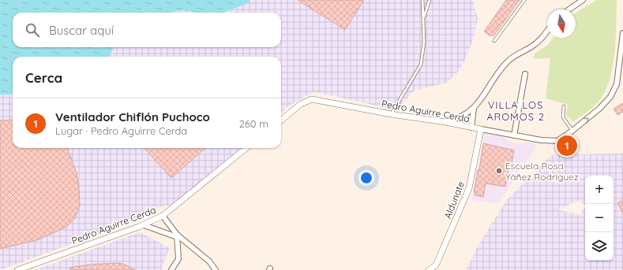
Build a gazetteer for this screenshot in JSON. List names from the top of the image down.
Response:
{
  "streets": {
    "street": ["Pedro Aguirre Cerda", "Aldunate"]
  },
  "crossings": [
    ["Pedro Aguirre Cerda", "Aldunate"]
  ],
  "districts": ["VILLA LOS AROMOS 2"],
  "places": ["Escuela Rosa Yáñez Rodríguez"],
  "north": "bottom",
  "page": {
    "search": "Buscar aquí",
    "heading": "Cerca",
    "list": [
      {
        "mark": "1",
        "name": "Ventilador Chiflón Puchoco",
        "note": "Lugar · Pedro Aguirre Cerda",
        "value": "260 m"
      }
    ],
    "pins": "1",
    "map_buttons": ["+", "−"]
  }
}
